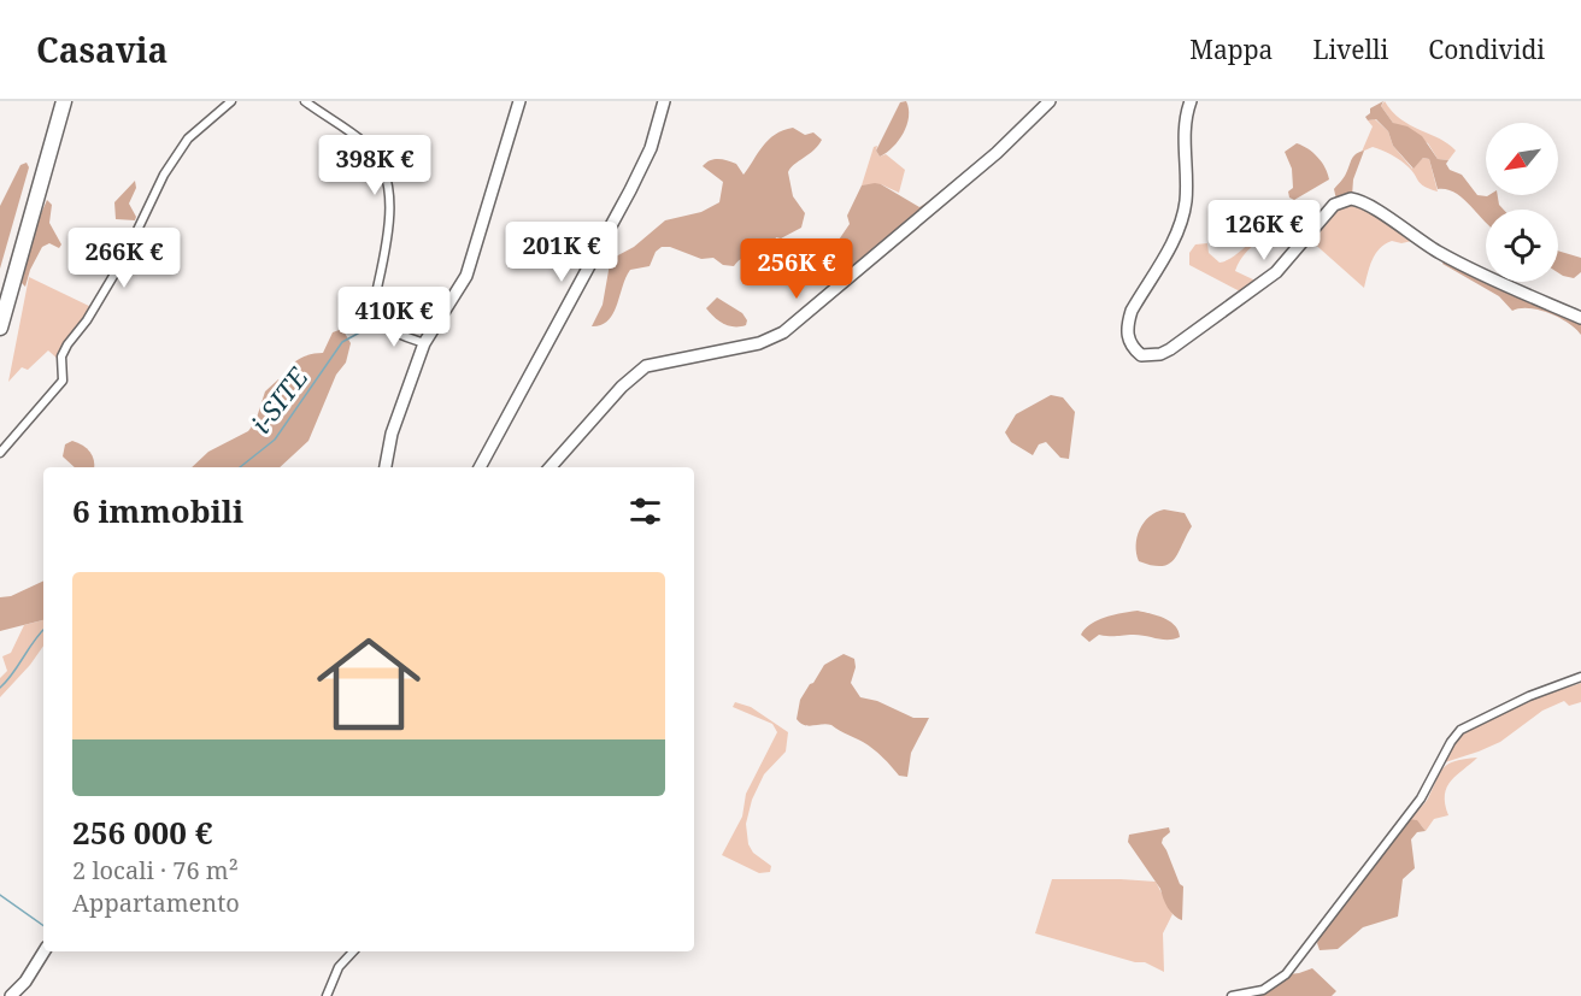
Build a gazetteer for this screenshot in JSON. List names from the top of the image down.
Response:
{
  "water": ["i-SITE"],
  "north": "bottom left",
  "page": {
    "header": "Casavia",
    "nav": ["Mappa", "Livelli", "Condividi"],
    "price": [
      "398K €",
      "126K €",
      "201K €",
      "266K €",
      "256K €",
      "410K €"
    ],
    "heading": "6 immobili",
    "list": [
      {
        "name": "256 000 €",
        "note": "2 locali · 76 m² · Appartamento"
      }
    ]
  }
}
